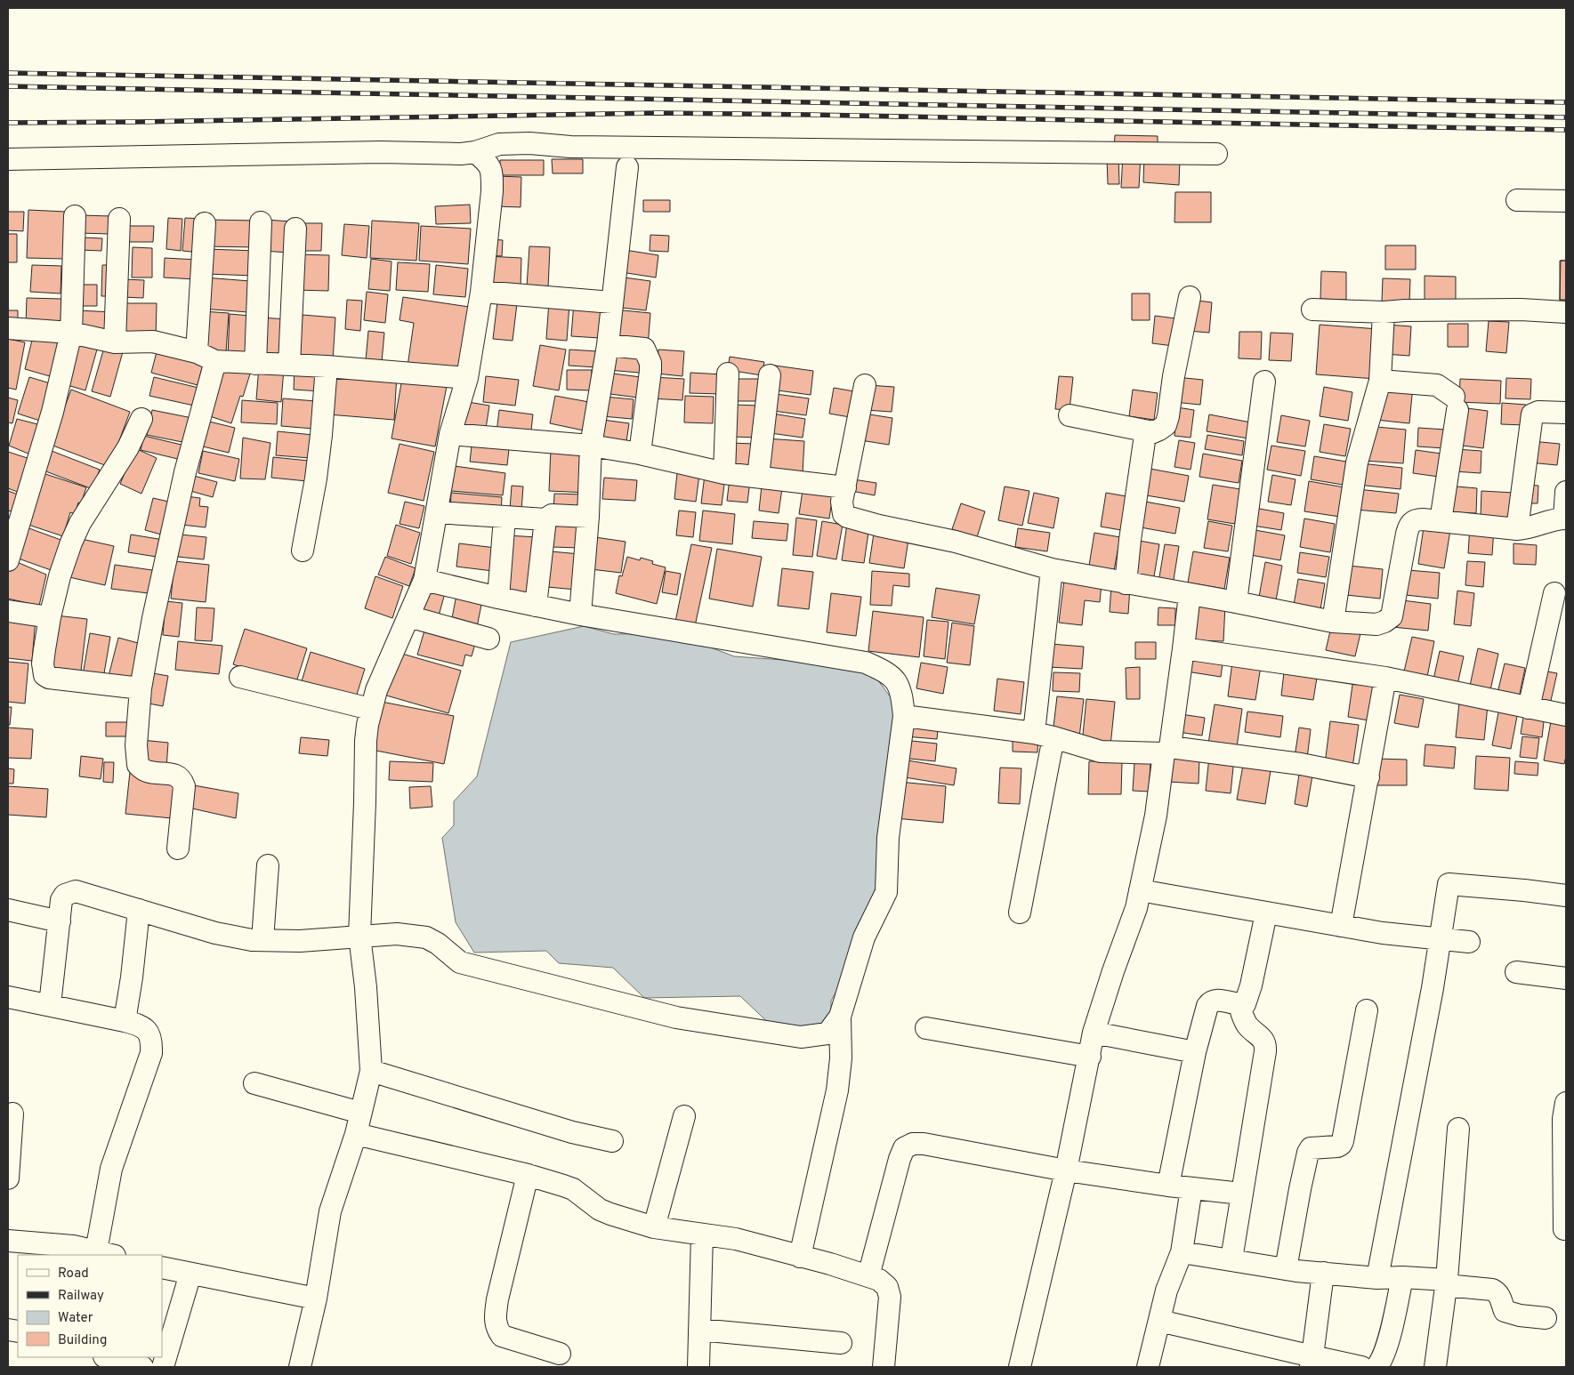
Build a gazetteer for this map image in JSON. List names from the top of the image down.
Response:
{
  "legend": [
    "Road",
    "Railway",
    "Water",
    "Building"
  ]
}
